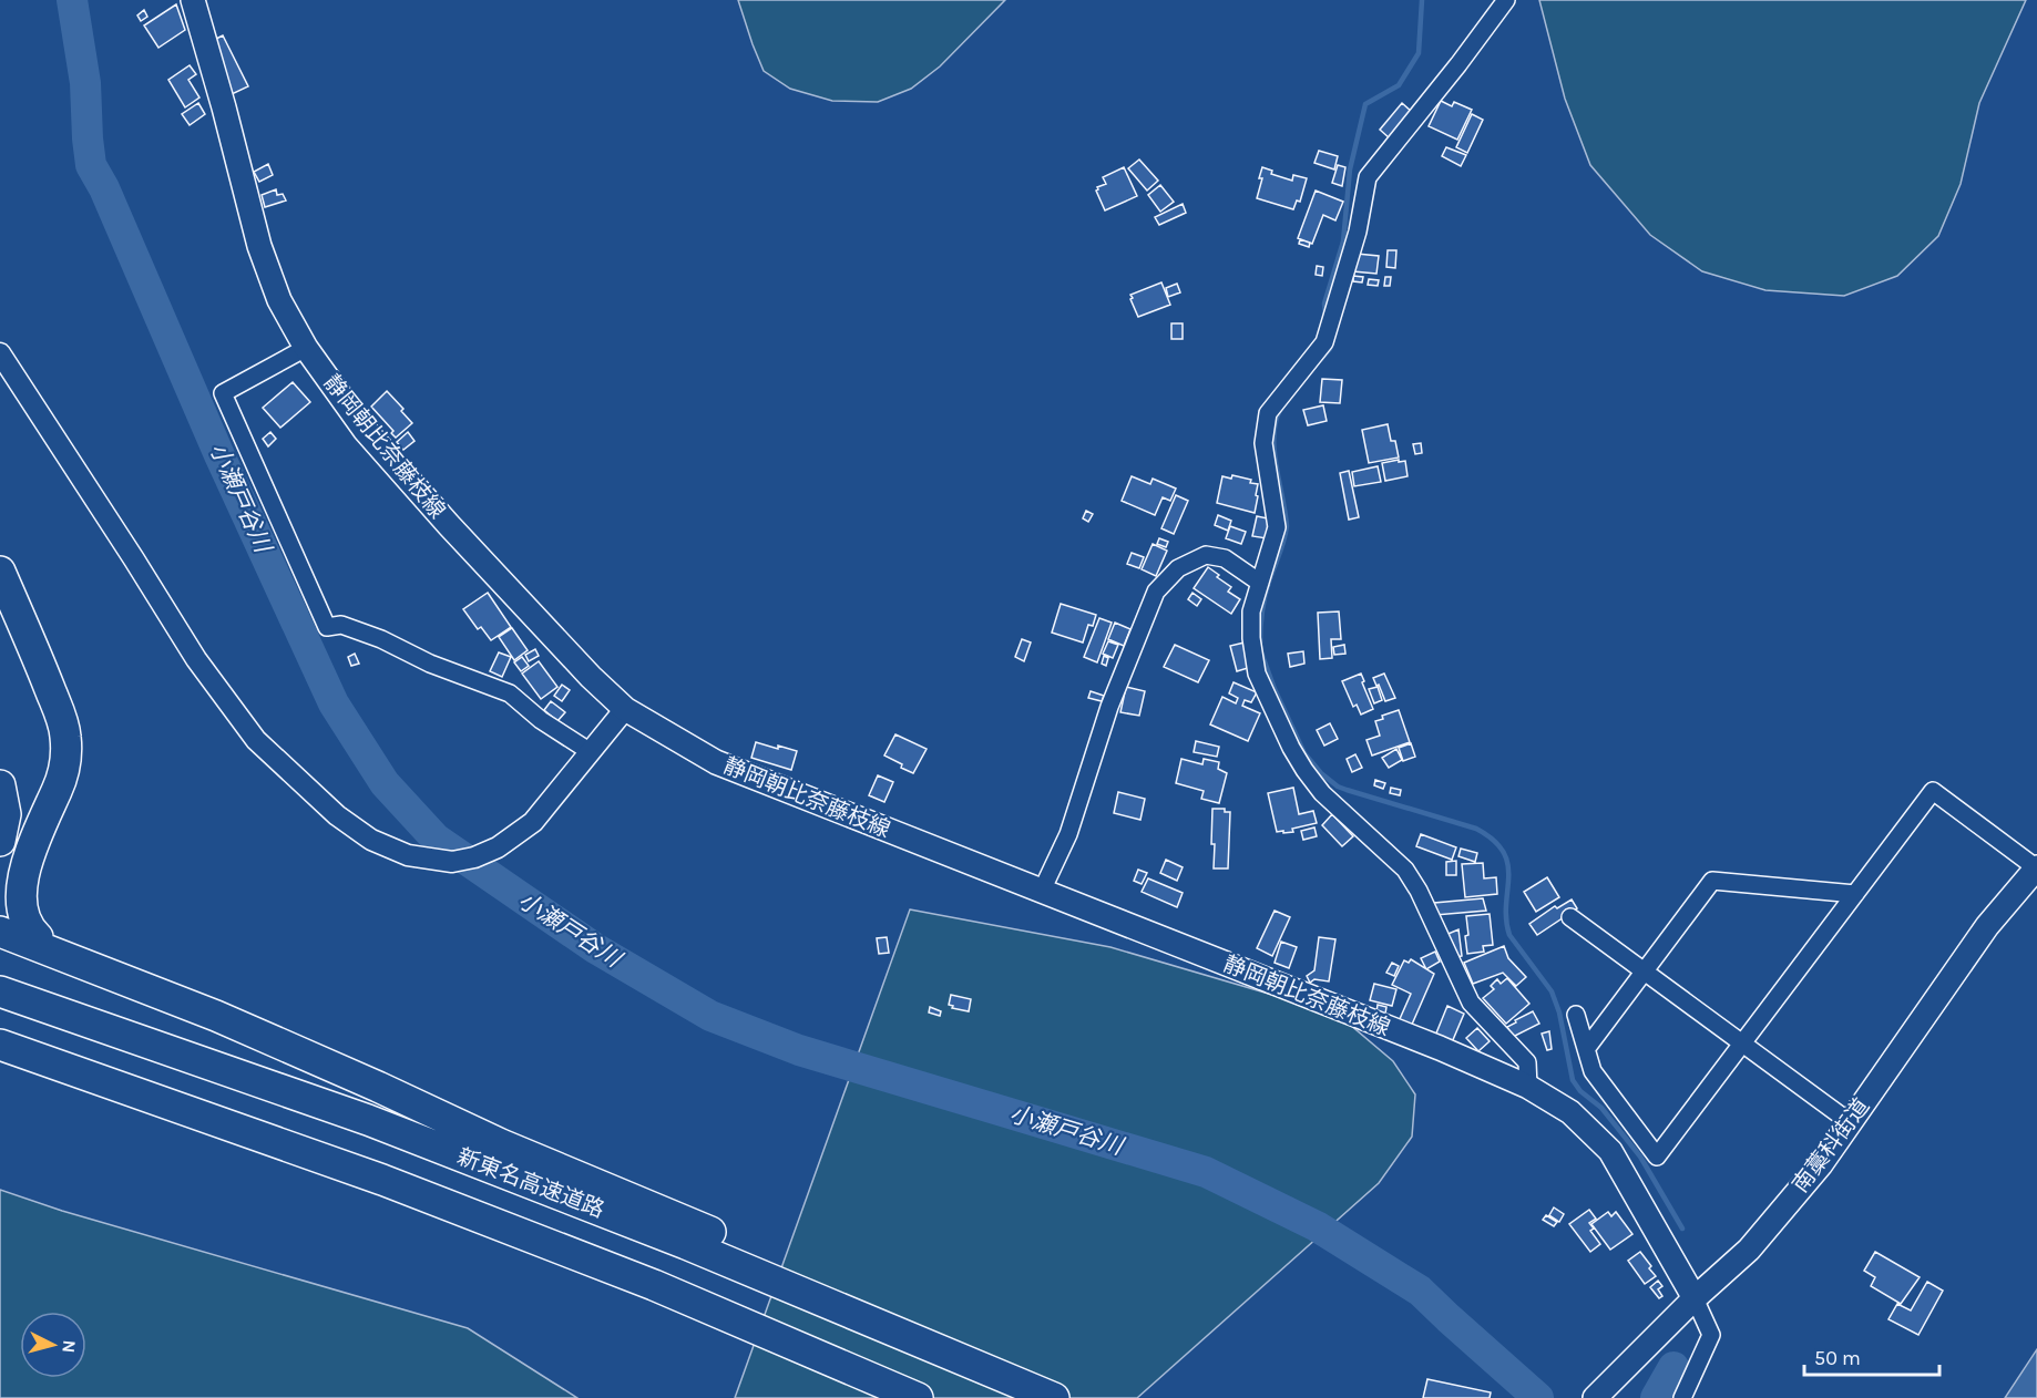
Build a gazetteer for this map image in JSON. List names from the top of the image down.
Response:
{
  "streets": {
    "highway": ["新東名高速道路"],
    "main road": ["静岡朝比奈藤枝線", "南藁科街道"]
  },
  "crossings": [
    ["静岡朝比奈藤枝線", "南藁科街道"]
  ],
  "water": ["小瀬戸谷川"],
  "scale_bar": "50 m",
  "north": "right"
}
